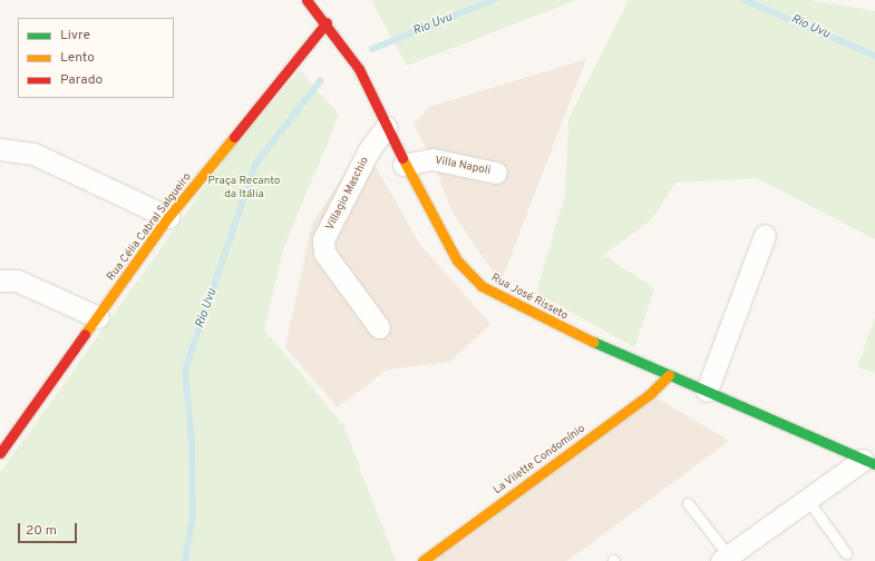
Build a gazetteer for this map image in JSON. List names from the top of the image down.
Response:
{
  "streets": {
    "street": [
      "Villa Napoli",
      "Villagio Maschio",
      "Rua Célia Cabral Salgueiro",
      "Rua José Risseto",
      "La Vilette Condomínio"
    ]
  },
  "crossings": [
    ["Villa Napoli", "Rua José Risseto"],
    ["Villagio Maschio", "Rua José Risseto"],
    ["Rua Célia Cabral Salgueiro", "Rua José Risseto"],
    ["Rua José Risseto", "La Vilette Condomínio"]
  ],
  "water": ["Rio Uvu"],
  "parks": ["Praça Recanto da Itália"],
  "legend": ["Livre", "Lento", "Parado"],
  "scale_bar": "20 m"
}
